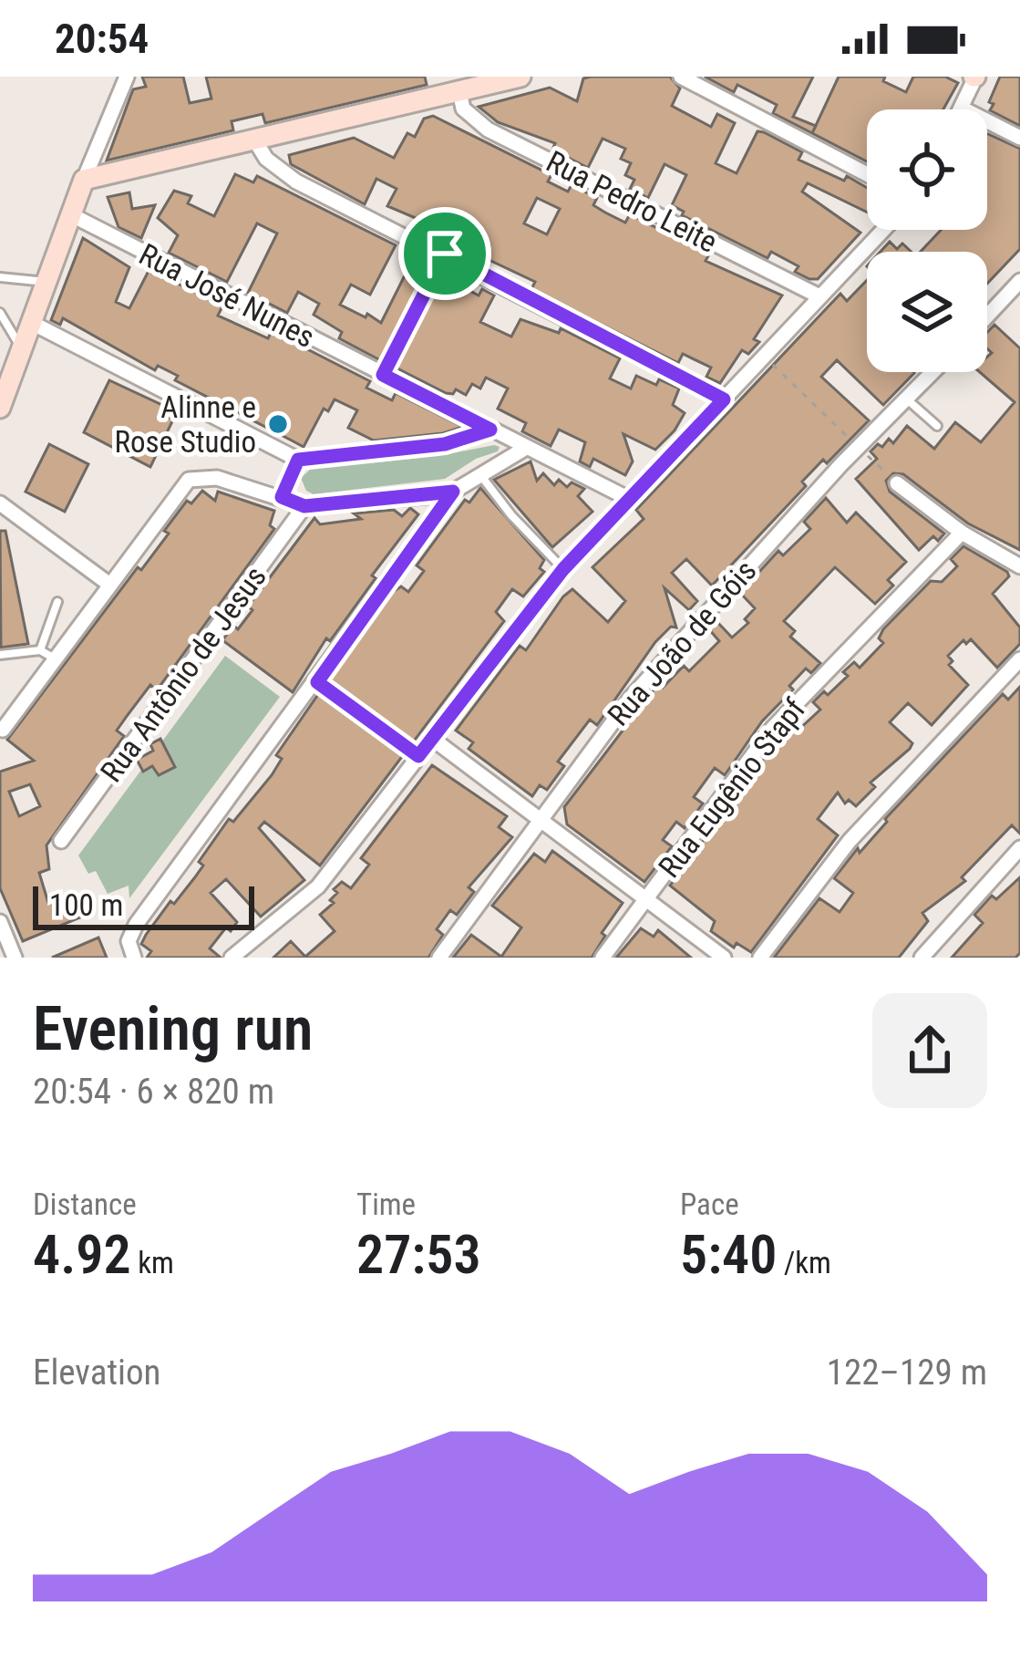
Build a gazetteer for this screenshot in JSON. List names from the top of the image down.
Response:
{
  "streets": {
    "street": [
      "Rua Pedro Leite",
      "Rua José Nunes",
      "Rua João de Góis",
      "Rua Antônio de Jesus",
      "Rua Eugênio Stapf"
    ]
  },
  "places": ["Alinne e Rose Studio"],
  "scale_bar": "100 m",
  "page": {
    "status": "20:54",
    "scale": "100 m",
    "heading": ["Evening run", "20:54 · 6 × 820 m"],
    "stats": [
      ["Distance", "4.92 km"],
      ["Time", "27:53"],
      ["Pace", "5:40 /km"]
    ],
    "chart": ["Elevation", "122–129 m"]
  }
}
